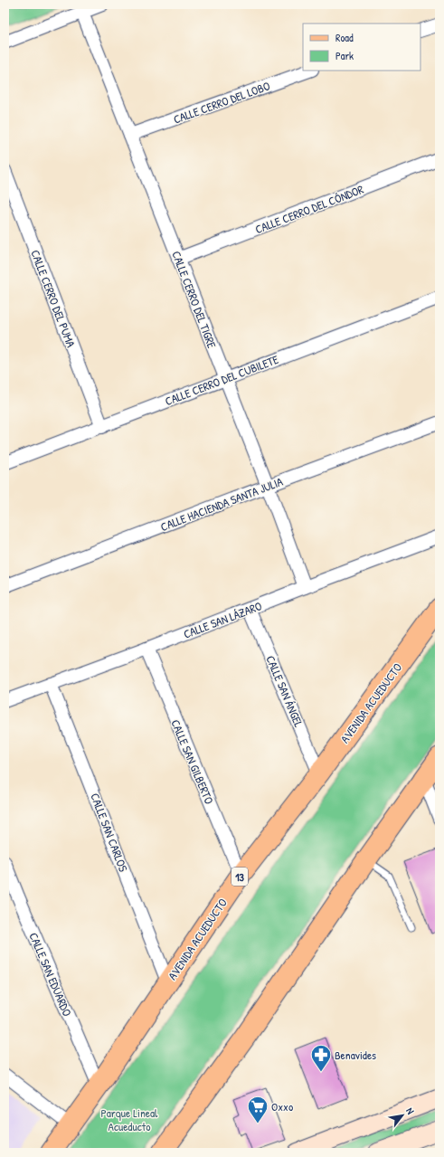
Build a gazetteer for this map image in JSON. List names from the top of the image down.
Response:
{
  "streets": {
    "main road": ["AVENIDA ACUEDUCTO", "13"],
    "street": [
      "CALLE CERRO DEL LOBO",
      "CALLE CERRO DEL CÓNDOR",
      "CALLE CERRO DEL PUMA",
      "CALLE CERRO DEL TIGRE",
      "CALLE CERRO DEL CUBILETE",
      "CALLE HACIENDA SANTA JULIA",
      "CALLE SAN LÁZARO",
      "CALLE SAN ÁNGEL",
      "CALLE SAN GILBERTO",
      "CALLE SAN CARLOS",
      "CALLE SAN EDUARDO"
    ]
  },
  "crossings": [
    ["CALLE CERRO DEL LOBO", "CALLE CERRO DEL TIGRE"],
    ["CALLE CERRO DEL CÓNDOR", "CALLE CERRO DEL TIGRE"],
    ["CALLE CERRO DEL PUMA", "CALLE CERRO DEL CUBILETE"],
    ["CALLE CERRO DEL TIGRE", "CALLE CERRO DEL CUBILETE"],
    ["CALLE CERRO DEL TIGRE", "CALLE HACIENDA SANTA JULIA"],
    ["CALLE CERRO DEL TIGRE", "CALLE SAN LÁZARO"],
    ["CALLE SAN LÁZARO", "CALLE SAN ÁNGEL"],
    ["CALLE SAN LÁZARO", "CALLE SAN GILBERTO"],
    ["CALLE SAN LÁZARO", "CALLE SAN CARLOS"],
    ["CALLE SAN ÁNGEL", "AVENIDA ACUEDUCTO"],
    ["AVENIDA ACUEDUCTO", "CALLE SAN GILBERTO"],
    ["AVENIDA ACUEDUCTO", "CALLE SAN CARLOS"],
    ["AVENIDA ACUEDUCTO", "CALLE SAN EDUARDO"]
  ],
  "parks": ["Parque Lineal Acueducto"],
  "places": {
    "pharmacy": ["Benavides"],
    "supermarket": ["Oxxo"]
  },
  "legend": ["Road", "Park"],
  "north": "top right"
}
